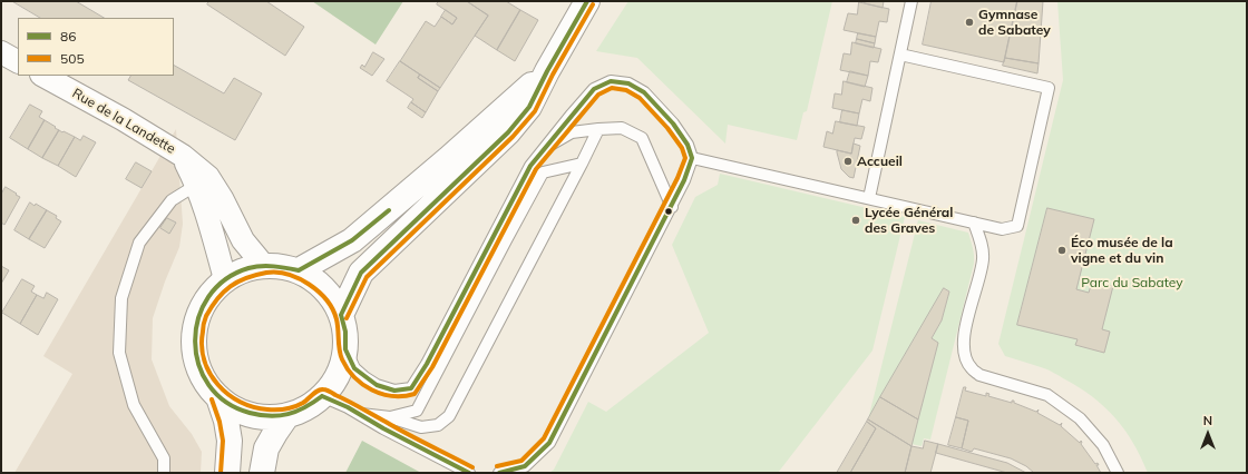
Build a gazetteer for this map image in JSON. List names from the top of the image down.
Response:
{
  "streets": {
    "street": ["Rue de la Landette"]
  },
  "parks": ["Parc du Sabatey"],
  "places": [
    "Gymnase de Sabatey",
    "Accueil",
    "Lycée Général des Graves",
    "Éco musée de la vigne et du vin"
  ],
  "lines": ["transit line 86", "transit line 505"],
  "legend": ["86", "505"],
  "north": "top"
}
